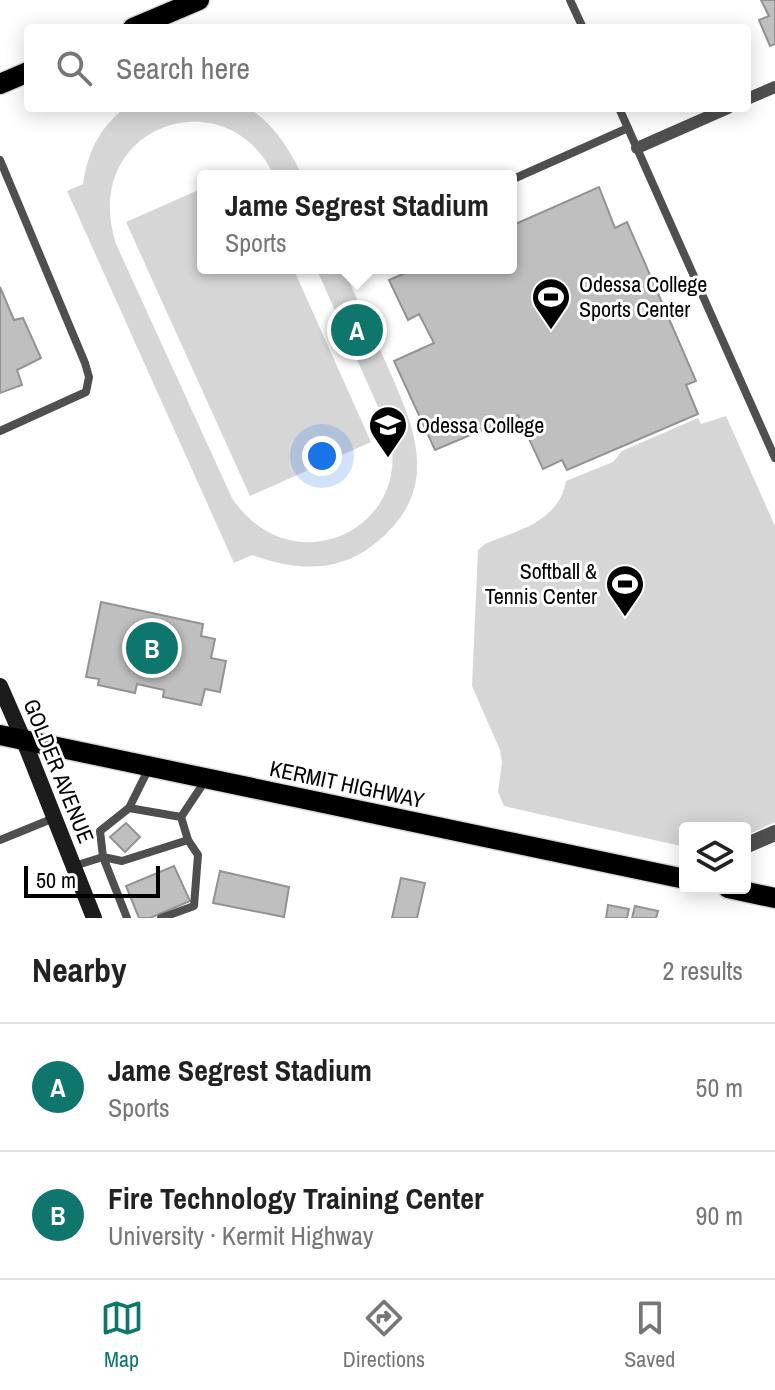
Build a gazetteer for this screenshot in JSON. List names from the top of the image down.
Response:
{
  "streets": {
    "main road": ["GOLDER AVENUE", "KERMIT HIGHWAY"]
  },
  "crossings": [
    ["GOLDER AVENUE", "KERMIT HIGHWAY"]
  ],
  "places": {
    "sports": ["Odessa College Sports Center", "Softball & Tennis Center"],
    "school or university": ["Odessa College"]
  },
  "scale_bar": "50 m",
  "page": {
    "search": "Search here",
    "popup": ["Jame Segrest Stadium", "Sports"],
    "pins": ["A", "B"],
    "scale": "50 m",
    "heading": ["Nearby", "2 results"],
    "list": [
      {
        "mark": "A",
        "name": "Jame Segrest Stadium",
        "note": "Sports",
        "value": "50 m"
      },
      {
        "mark": "B",
        "name": "Fire Technology Training Center",
        "note": "University · Kermit Highway",
        "value": "90 m"
      }
    ],
    "nav": ["Map", "Directions", "Saved"]
  }
}
